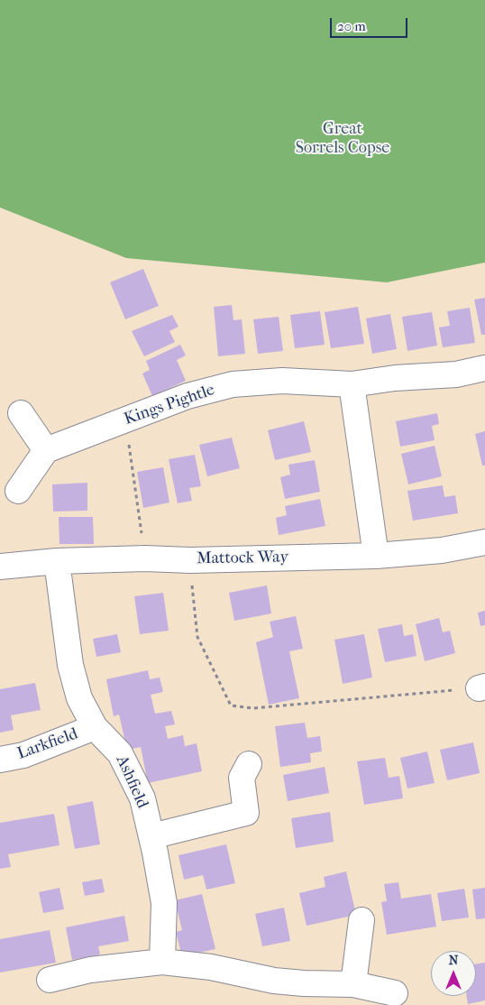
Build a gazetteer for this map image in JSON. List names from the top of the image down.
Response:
{
  "streets": {
    "street": [
      "Kings Pightle",
      "Mattock Way",
      "Larkfield",
      "Ashfield"
    ]
  },
  "crossings": [
    ["Mattock Way", "Ashfield"],
    ["Larkfield", "Ashfield"]
  ],
  "parks": ["Great Sorrels Copse"],
  "scale_bar": "20 m",
  "north": "top"
}
